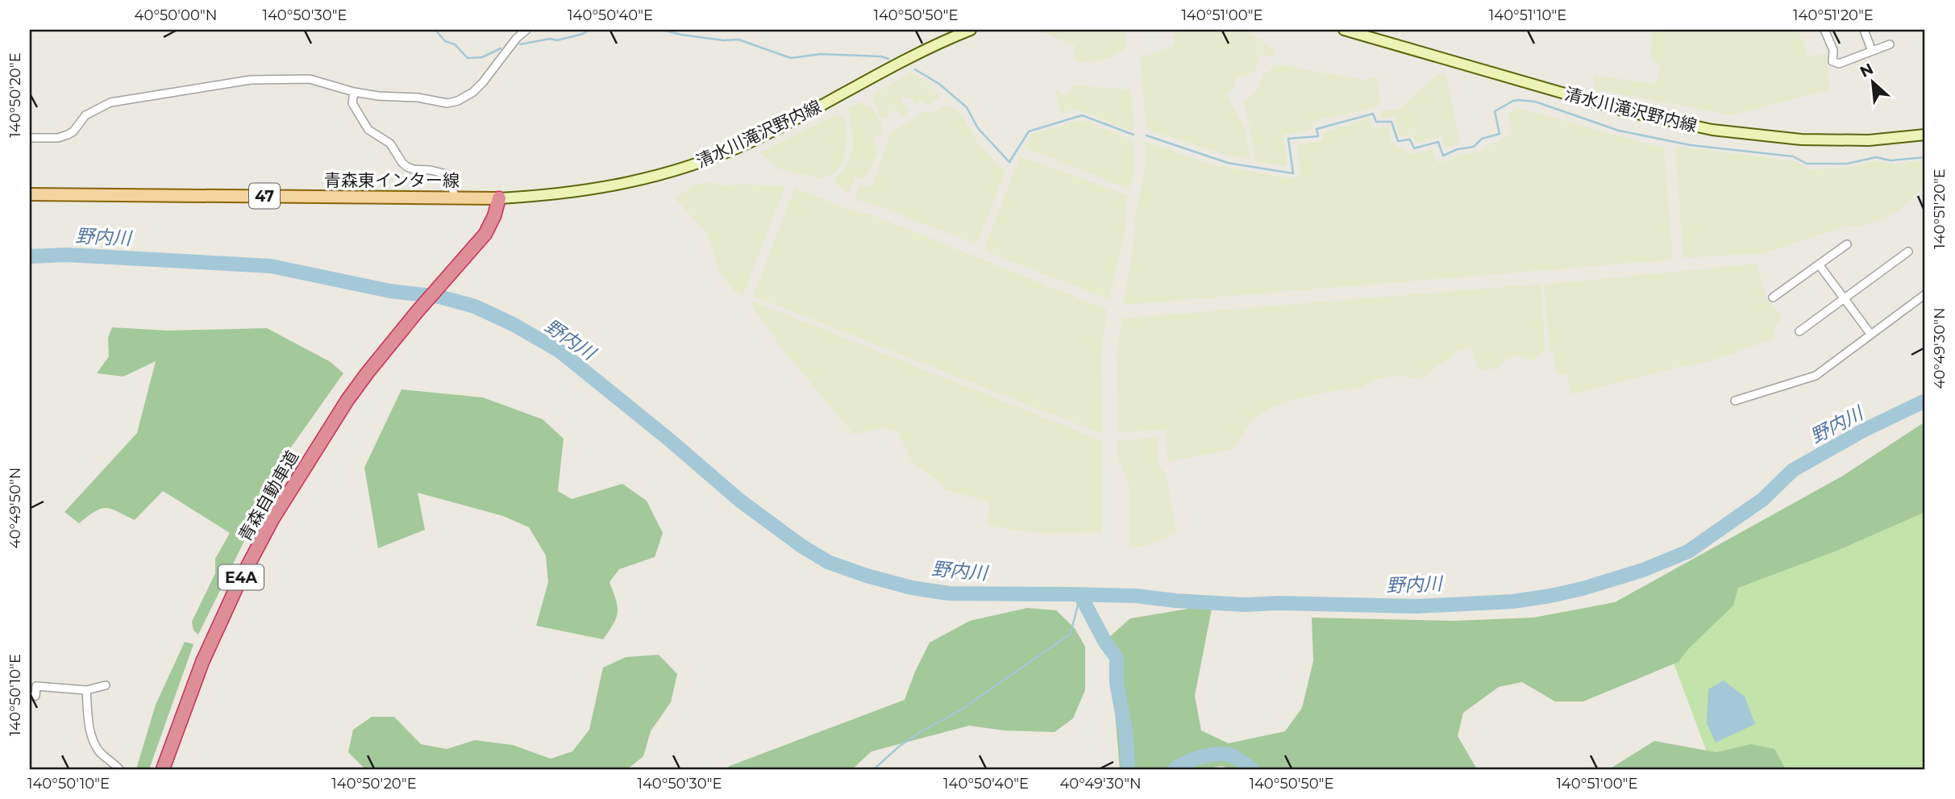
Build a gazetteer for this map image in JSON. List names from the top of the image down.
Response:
{
  "streets": {
    "highway": ["青森自動車道", "E4A"],
    "main road": ["清水川滝沢野内線", "青森東インター線", "47"]
  },
  "crossings": [
    ["清水川滝沢野内線", "青森東インター線"],
    ["清水川滝沢野内線", "青森自動車道"],
    ["青森東インター線", "青森自動車道"]
  ],
  "water": ["野内川"],
  "north": "top left",
  "coordinates": [
    "40°50'00\"N",
    "140°50'30\"E",
    "140°50'40\"E",
    "140°50'50\"E",
    "140°51'00\"E",
    "140°51'10\"E",
    "140°51'20\"E",
    "140°50'20\"E",
    "40°49'30\"N",
    "40°49'50\"N",
    "140°50'10\"E"
  ]
}
